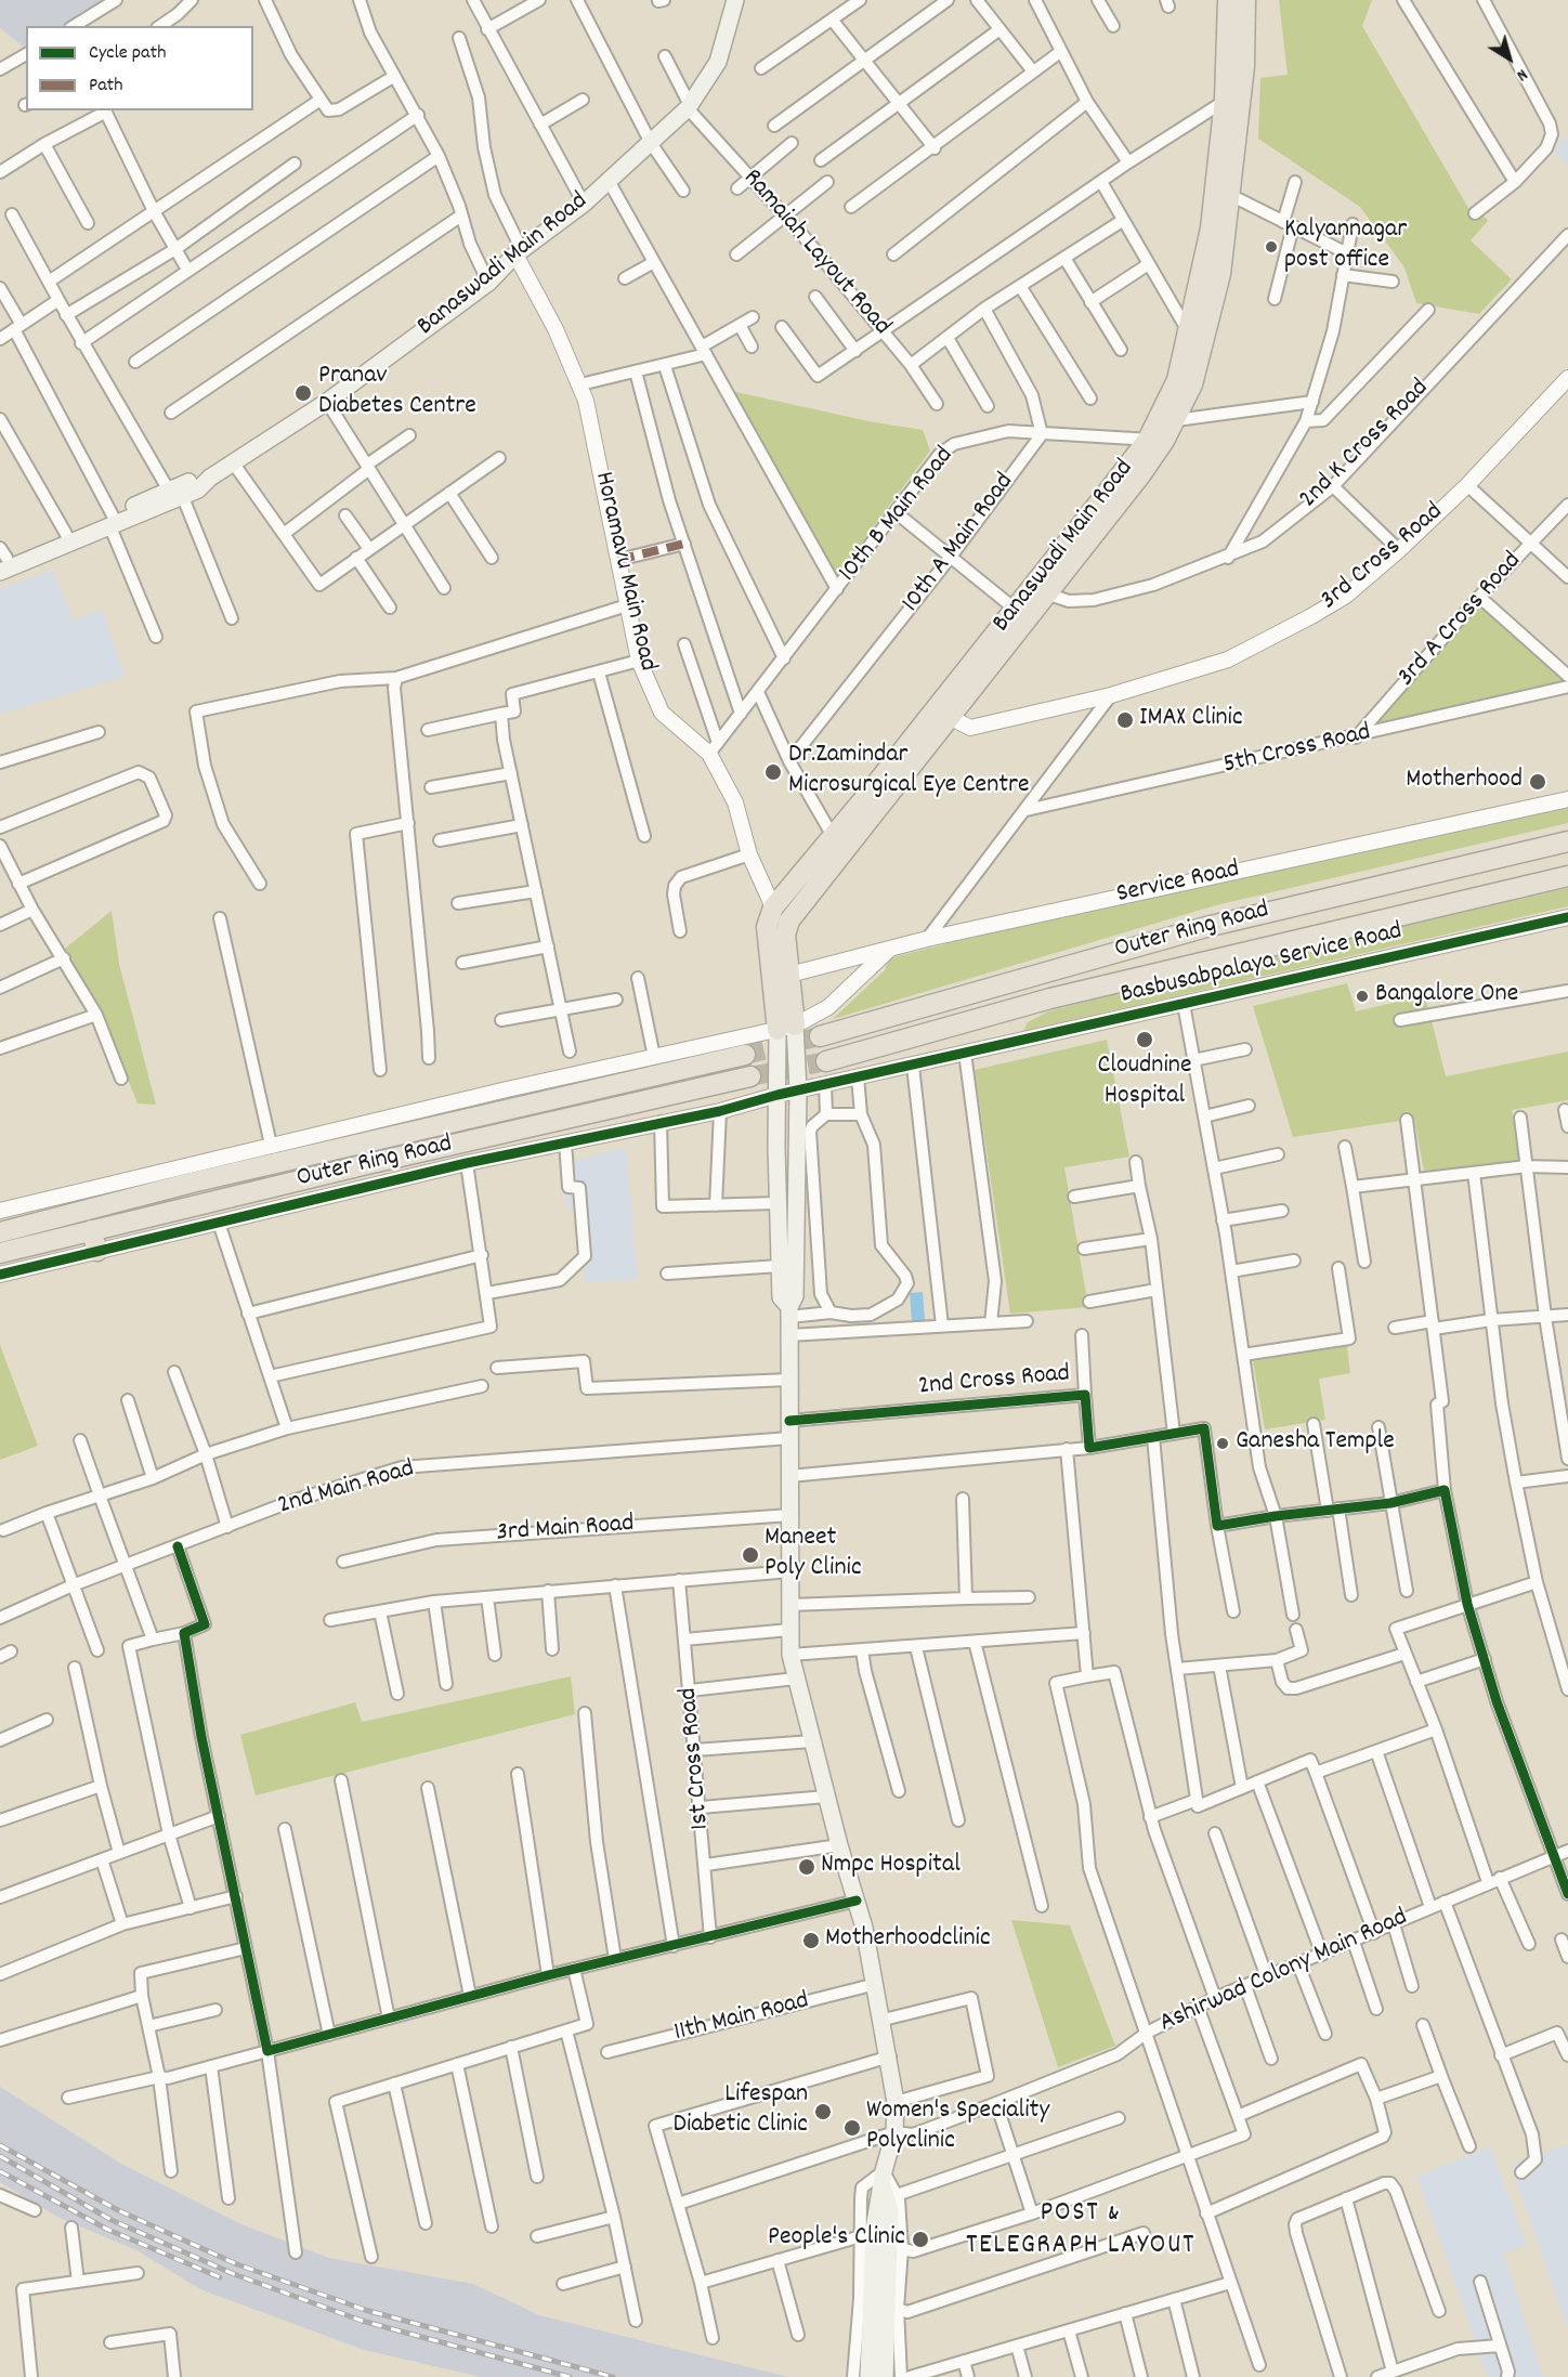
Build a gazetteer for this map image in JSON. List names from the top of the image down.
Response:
{
  "streets": {
    "main road": ["Banaswadi Main Road", "Outer Ring Road"],
    "street": [
      "Ramaiah Layout Road",
      "2nd K Cross Road",
      "10th B Main Road",
      "10th A Main Road",
      "3rd Cross Road",
      "Horamavu Main Road",
      "3rd A Cross Road",
      "5th Cross Road",
      "Service Road",
      "Basbusabpalaya Service Road",
      "2nd Cross Road",
      "2nd Main Road",
      "3rd Main Road",
      "1st Cross Road",
      "Ashirwad Colony Main Road",
      "11th Main Road"
    ]
  },
  "crossings": [
    ["Ramaiah Layout Road", "Banaswadi Main Road"],
    ["Banaswadi Main Road", "2nd K Cross Road"],
    ["Banaswadi Main Road", "10th B Main Road"],
    ["Banaswadi Main Road", "3rd Cross Road"],
    ["Banaswadi Main Road", "Horamavu Main Road"],
    ["Banaswadi Main Road", "Service Road"],
    ["10th B Main Road", "10th A Main Road"],
    ["10th B Main Road", "Horamavu Main Road"],
    ["3rd A Cross Road", "5th Cross Road"]
  ],
  "districts": ["POST & TELEGRAPH LAYOUT"],
  "places": [
    "Kalyannagar post office",
    "Pranav Diabetes Centre",
    "IMAX Clinic",
    "Dr.Zamindar Microsurgical Eye Centre",
    "Motherhood",
    "Bangalore One",
    "Cloudnine Hospital",
    "Ganesha Temple",
    "Maneet Poly Clinic",
    "Nmpc Hospital",
    "Motherhoodclinic",
    "Lifespan Diabetic Clinic",
    "Women's Speciality Polyclinic",
    "People's Clinic"
  ],
  "legend": ["Cycle path", "Path"],
  "north": "bottom right"
}
